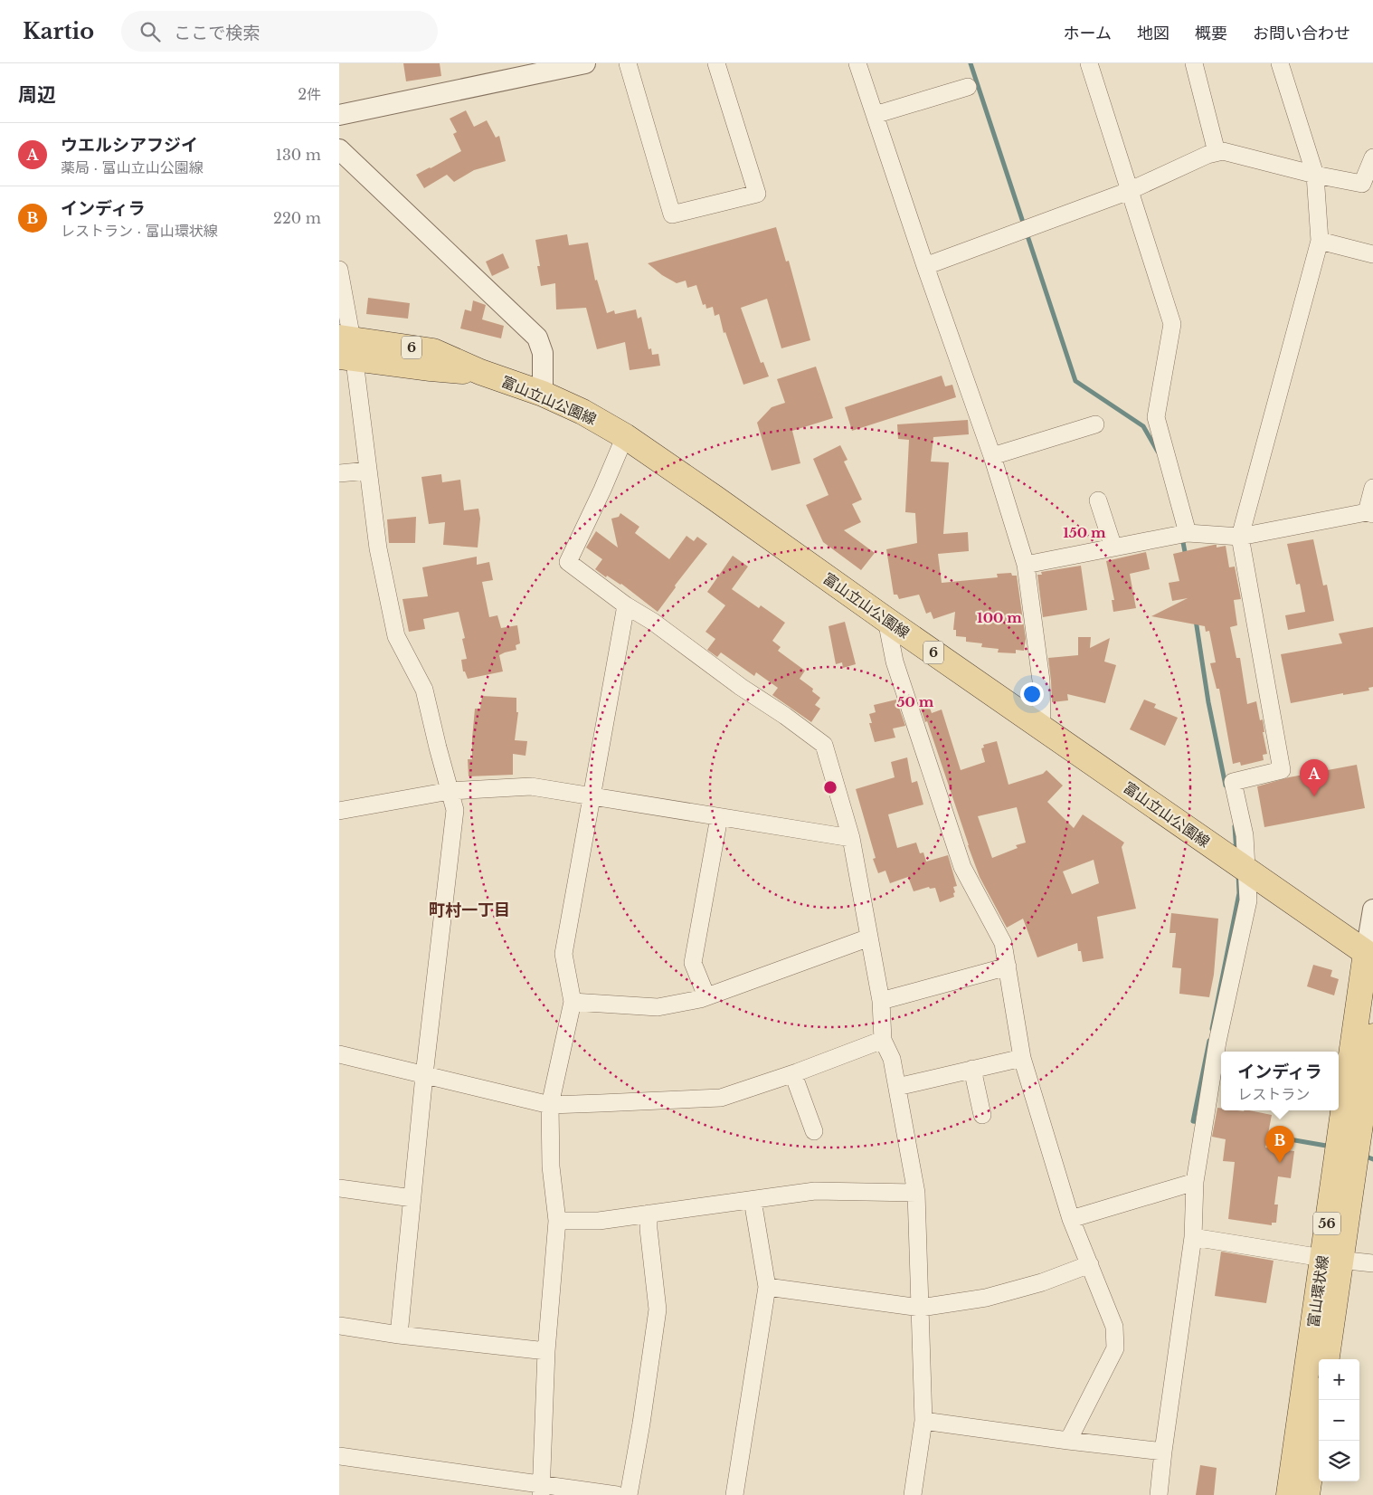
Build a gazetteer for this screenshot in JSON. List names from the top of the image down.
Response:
{
  "streets": {
    "main road": [
      "6",
      "富山立山公園線",
      "56",
      "富山環状線"
    ]
  },
  "crossings": [
    ["富山立山公園線", "富山環状線"]
  ],
  "districts": ["町村一丁目"],
  "page": {
    "header": "Kartio",
    "search": "ここで検索",
    "nav": [
      "ホーム",
      "地図",
      "概要",
      "お問い合わせ"
    ],
    "heading": ["周辺", "2件"],
    "list": [
      {
        "mark": "A",
        "name": "ウエルシアフジイ",
        "note": "薬局 · 富山立山公園線",
        "value": "130 m"
      },
      {
        "mark": "B",
        "name": "インディラ",
        "note": "レストラン · 富山環状線",
        "value": "220 m"
      }
    ],
    "pins": ["A", "B"],
    "popup": ["インディラ", "レストラン"],
    "map_buttons": ["+", "−"]
  },
  "rings": ["150 m", "100 m", "50 m"]
}
